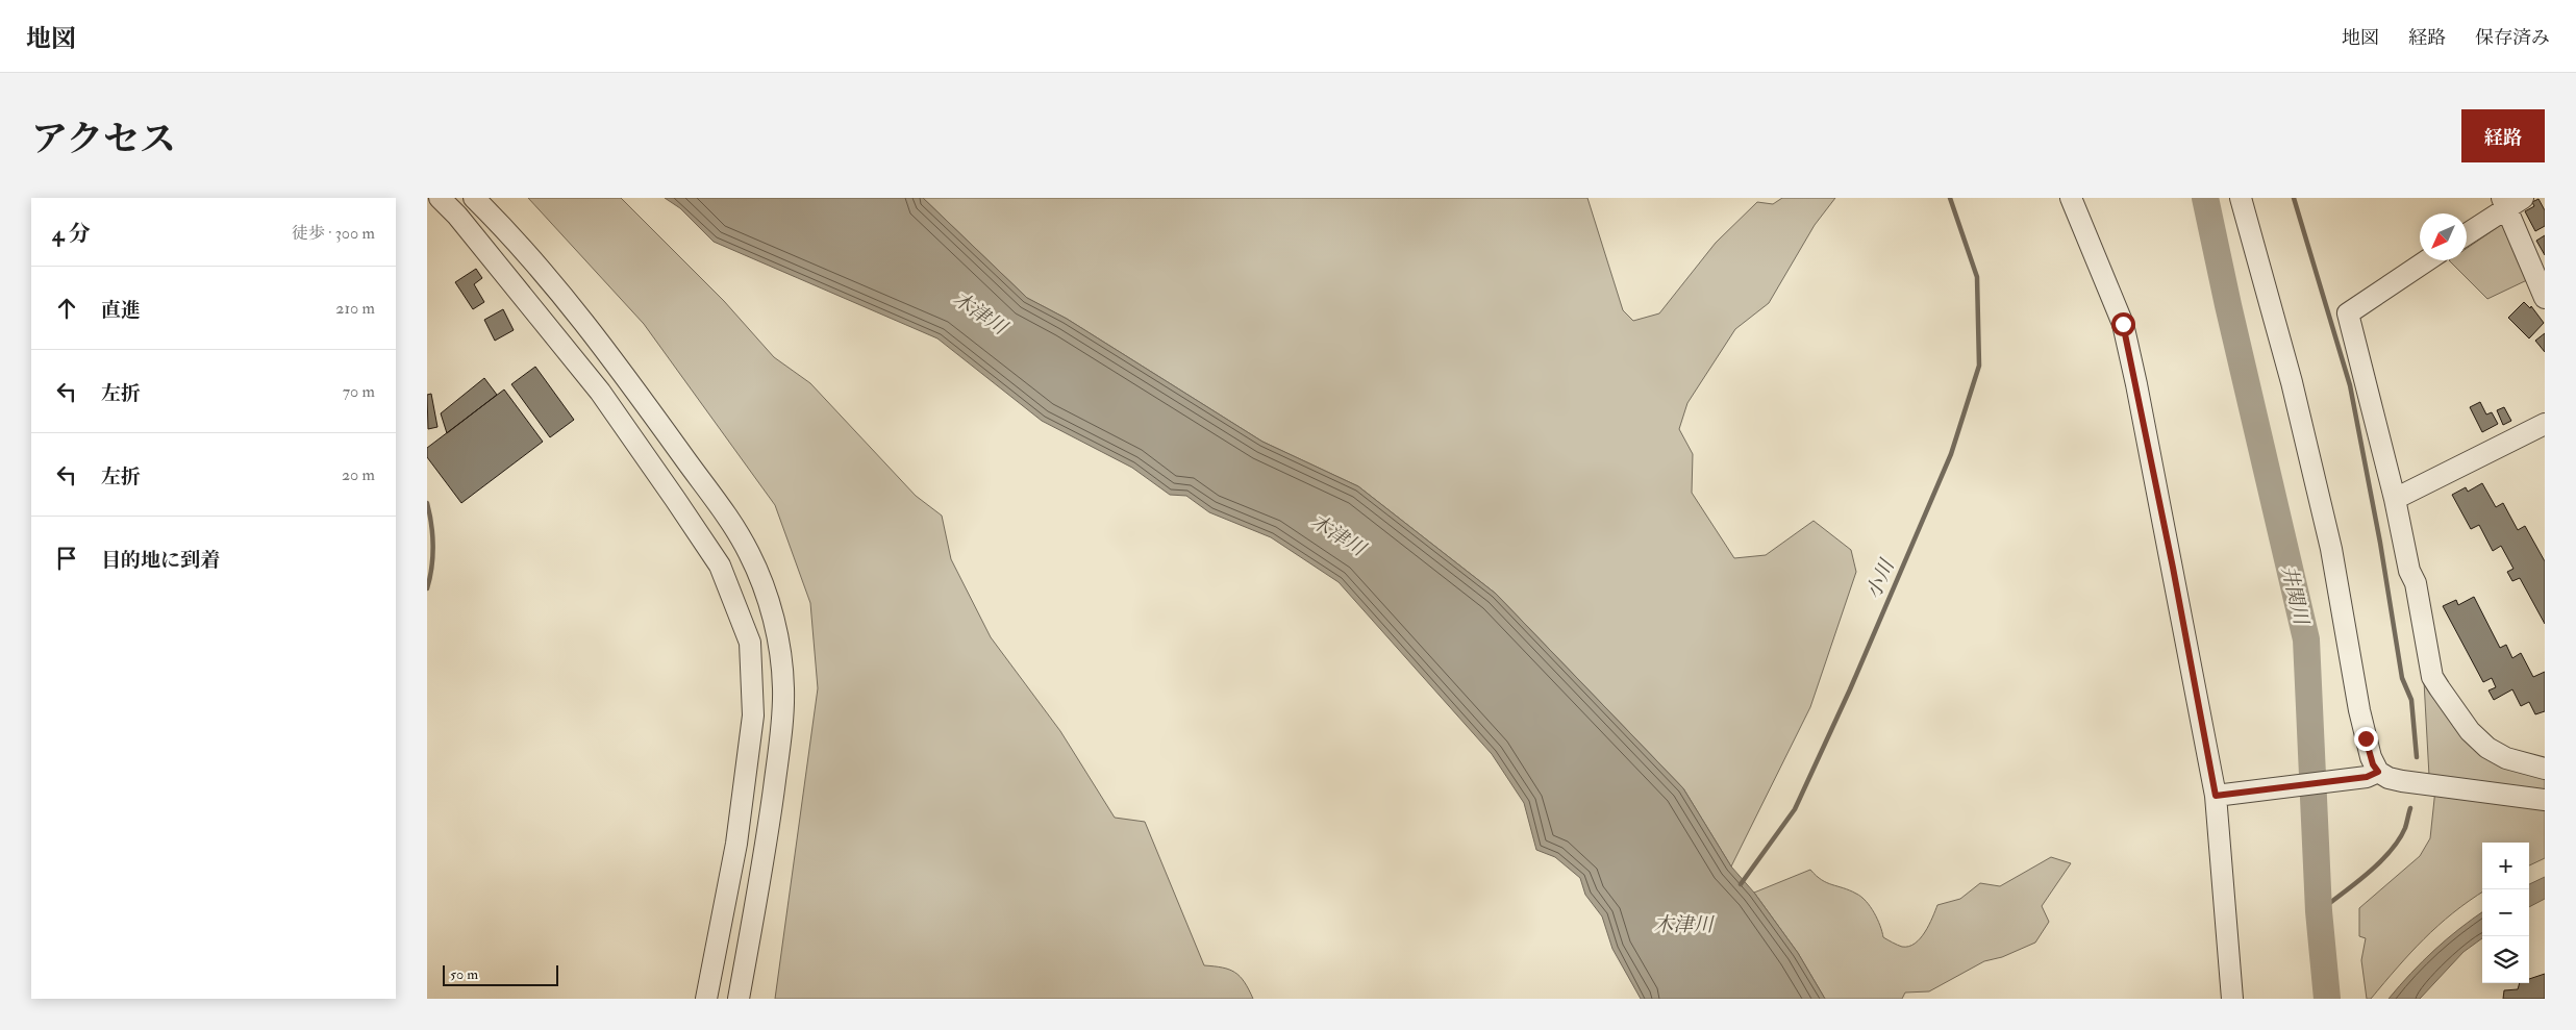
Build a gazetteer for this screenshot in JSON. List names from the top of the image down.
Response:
{
  "water": ["木津川", "小川", "井関川"],
  "scale_bar": "50 m",
  "north": "bottom left",
  "page": {
    "header": "地図",
    "nav": ["地図", "経路", "保存済み"],
    "title": "アクセス",
    "buttons": "経路",
    "heading": ["4 分", "徒歩 · 300 m"],
    "list": [
      ["直進", "210 m"],
      ["左折", "70 m"],
      ["左折", "20 m"],
      "目的地に到着"
    ],
    "map_buttons": ["+", "−"],
    "scale": "50 m"
  }
}
